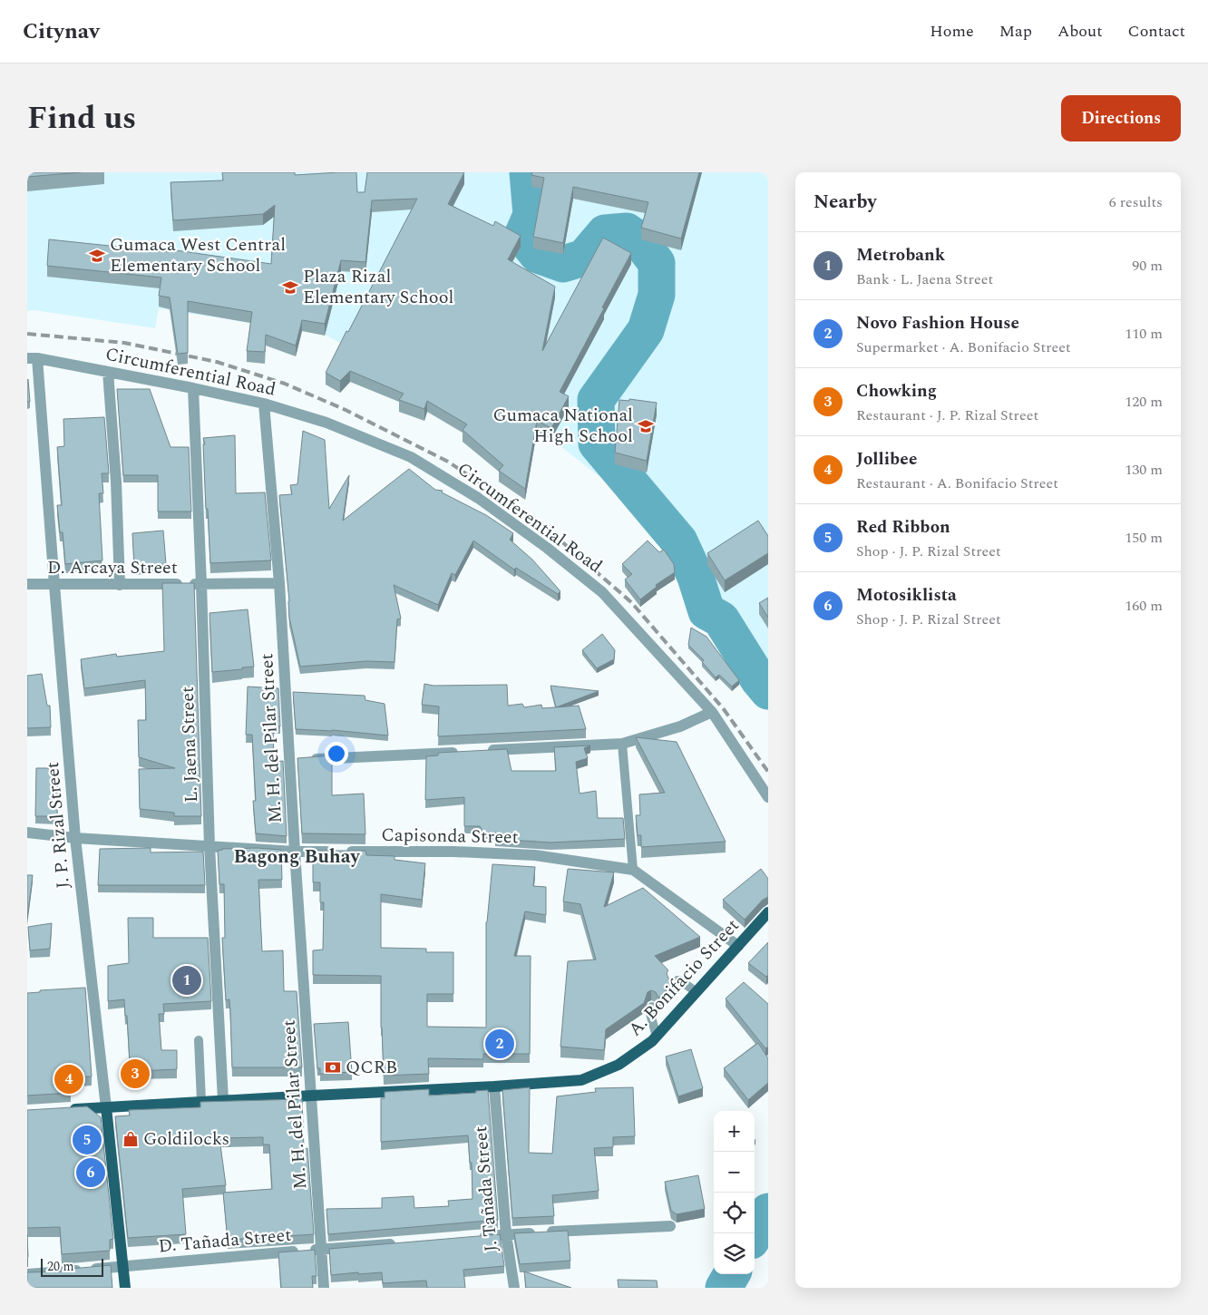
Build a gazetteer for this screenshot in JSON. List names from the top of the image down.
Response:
{
  "streets": {
    "main road": ["J. P. Rizal Street", "A. Bonifacio Street"],
    "street": [
      "Circumferential Road",
      "D. Arcaya Street",
      "M. H. del Pilar Street",
      "L. Jaena Street",
      "Capisonda Street",
      "J. Tañada Street",
      "D. Tañada Street"
    ]
  },
  "crossings": [
    ["Circumferential Road", "M. H. del Pilar Street"],
    ["Circumferential Road", "L. Jaena Street"],
    ["Circumferential Road", "J. P. Rizal Street"],
    ["D. Arcaya Street", "M. H. del Pilar Street"],
    ["D. Arcaya Street", "L. Jaena Street"],
    ["D. Arcaya Street", "J. P. Rizal Street"],
    ["M. H. del Pilar Street", "Capisonda Street"],
    ["M. H. del Pilar Street", "A. Bonifacio Street"],
    ["M. H. del Pilar Street", "D. Tañada Street"],
    ["L. Jaena Street", "Capisonda Street"],
    ["L. Jaena Street", "A. Bonifacio Street"],
    ["J. P. Rizal Street", "Capisonda Street"],
    ["J. P. Rizal Street", "A. Bonifacio Street"],
    ["J. P. Rizal Street", "D. Tañada Street"],
    ["Capisonda Street", "A. Bonifacio Street"],
    ["A. Bonifacio Street", "J. Tañada Street"]
  ],
  "districts": ["Bagong Buhay"],
  "places": {
    "school or university": ["Gumaca West Central Elementary School", "Plaza Rizal Elementary School", "Gumaca National High School"],
    "bank": ["QCRB"],
    "shop": ["Goldilocks"]
  },
  "scale_bar": "20 m",
  "page": {
    "header": "Citynav",
    "nav": [
      "Home",
      "Map",
      "About",
      "Contact"
    ],
    "title": "Find us",
    "buttons": "Directions",
    "heading": ["Nearby", "6 results"],
    "list": [
      {
        "mark": "1",
        "name": "Metrobank",
        "note": "Bank · L. Jaena Street",
        "value": "90 m"
      },
      {
        "mark": "2",
        "name": "Novo Fashion House",
        "note": "Supermarket · A. Bonifacio Street",
        "value": "110 m"
      },
      {
        "mark": "3",
        "name": "Chowking",
        "note": "Restaurant · J. P. Rizal Street",
        "value": "120 m"
      },
      {
        "mark": "4",
        "name": "Jollibee",
        "note": "Restaurant · A. Bonifacio Street",
        "value": "130 m"
      },
      {
        "mark": "5",
        "name": "Red Ribbon",
        "note": "Shop · J. P. Rizal Street",
        "value": "150 m"
      },
      {
        "mark": "6",
        "name": "Motosiklista",
        "note": "Shop · J. P. Rizal Street",
        "value": "160 m"
      }
    ],
    "pins": [
      "1",
      "2",
      "3",
      "4",
      "5",
      "6"
    ],
    "map_buttons": ["+", "−"],
    "scale": "20 m"
  }
}
